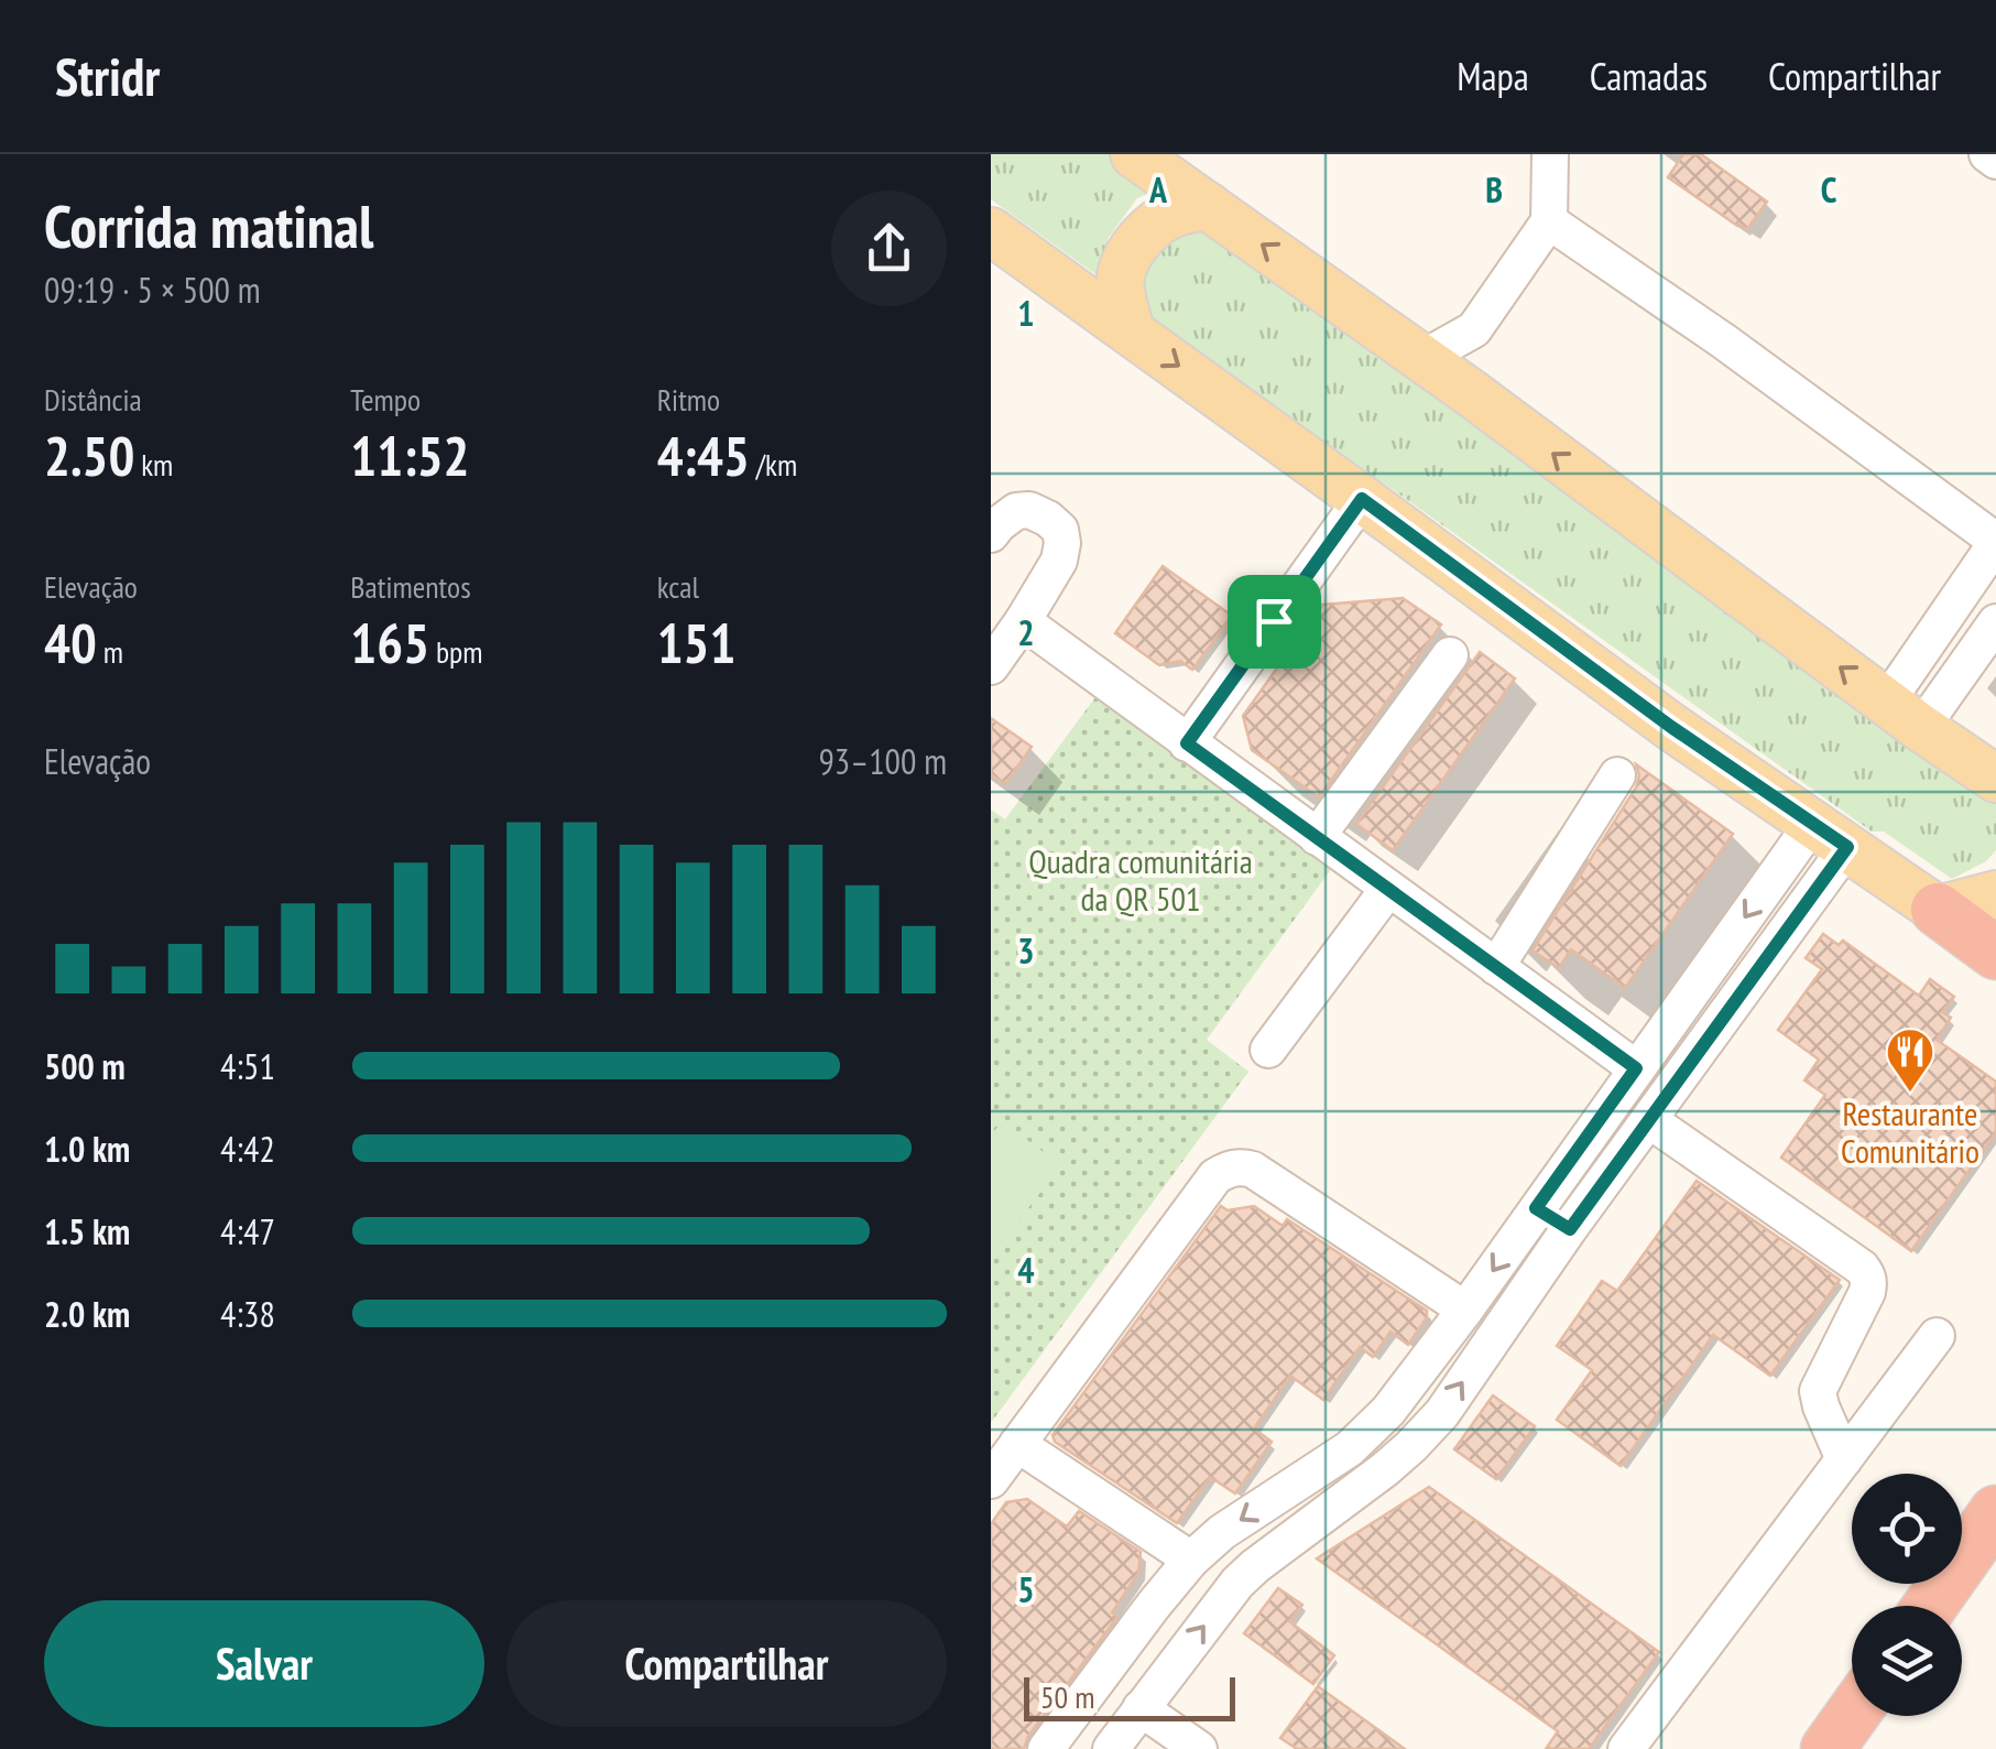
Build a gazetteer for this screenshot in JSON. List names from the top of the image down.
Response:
{
  "parks": ["Quadra comunitária da QR 501"],
  "places": {
    "restaurant": ["Restaurante Comunitário"]
  },
  "scale_bar": "50 m",
  "page": {
    "header": "Stridr",
    "nav": ["Mapa", "Camadas", "Compartilhar"],
    "heading": ["Corrida matinal", "09:19 · 5 × 500 m"],
    "stats": [
      ["Distância", "2.50 km"],
      ["Tempo", "11:52"],
      ["Ritmo", "4:45 /km"],
      ["Elevação", "40 m"],
      ["Batimentos", "165 bpm"],
      ["kcal", "151"]
    ],
    "chart": ["Elevação", "93–100 m"],
    "list": [
      {
        "name": "500 m",
        "note": "4:51"
      },
      {
        "name": "1.0 km",
        "note": "4:42"
      },
      {
        "name": "1.5 km",
        "note": "4:47"
      },
      {
        "name": "2.0 km",
        "note": "4:38"
      }
    ],
    "buttons": ["Salvar", "Compartilhar"],
    "scale": "50 m"
  },
  "grid": {
    "columns": ["A", "B", "C"],
    "rows": [
      "1",
      "2",
      "3",
      "4",
      "5"
    ]
  }
}
